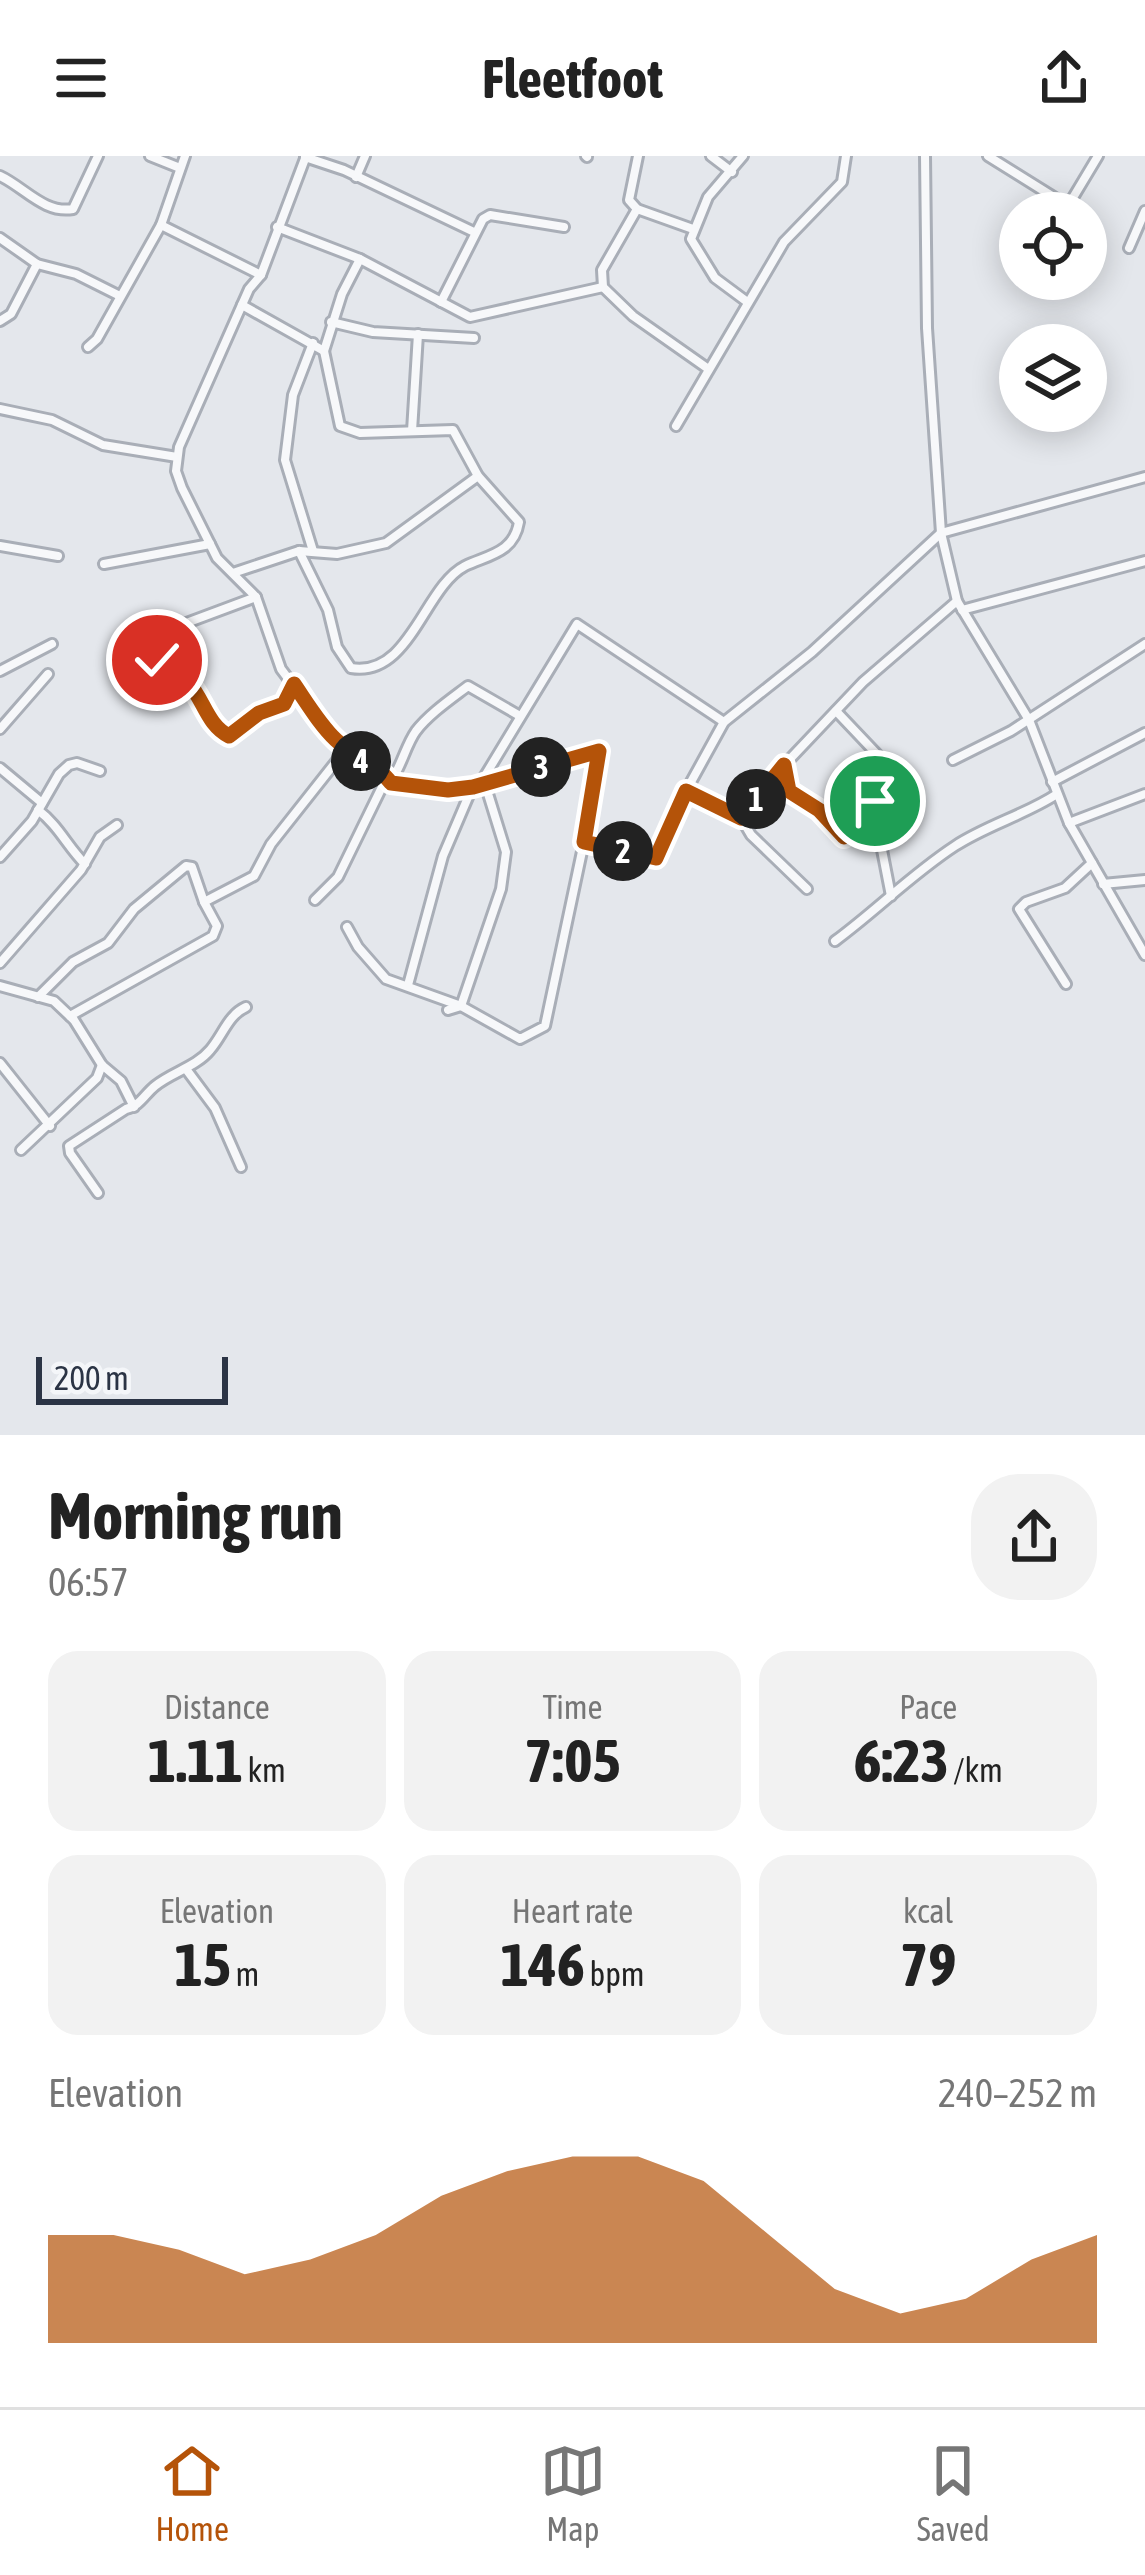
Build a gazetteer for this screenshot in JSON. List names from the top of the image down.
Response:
{
  "scale_bar": "200 m",
  "page": {
    "header": "Fleetfoot",
    "pins": [
      "4",
      "3",
      "1",
      "2"
    ],
    "scale": "200 m",
    "heading": ["Morning run", "06:57"],
    "stats": [
      ["Distance", "1.11 km"],
      ["Time", "7:05"],
      ["Pace", "6:23 /km"],
      ["Elevation", "15 m"],
      ["Heart rate", "146 bpm"],
      ["kcal", "79"]
    ],
    "chart": ["Elevation", "240–252 m"],
    "tabs": ["Home", "Map", "Saved"]
  }
}
